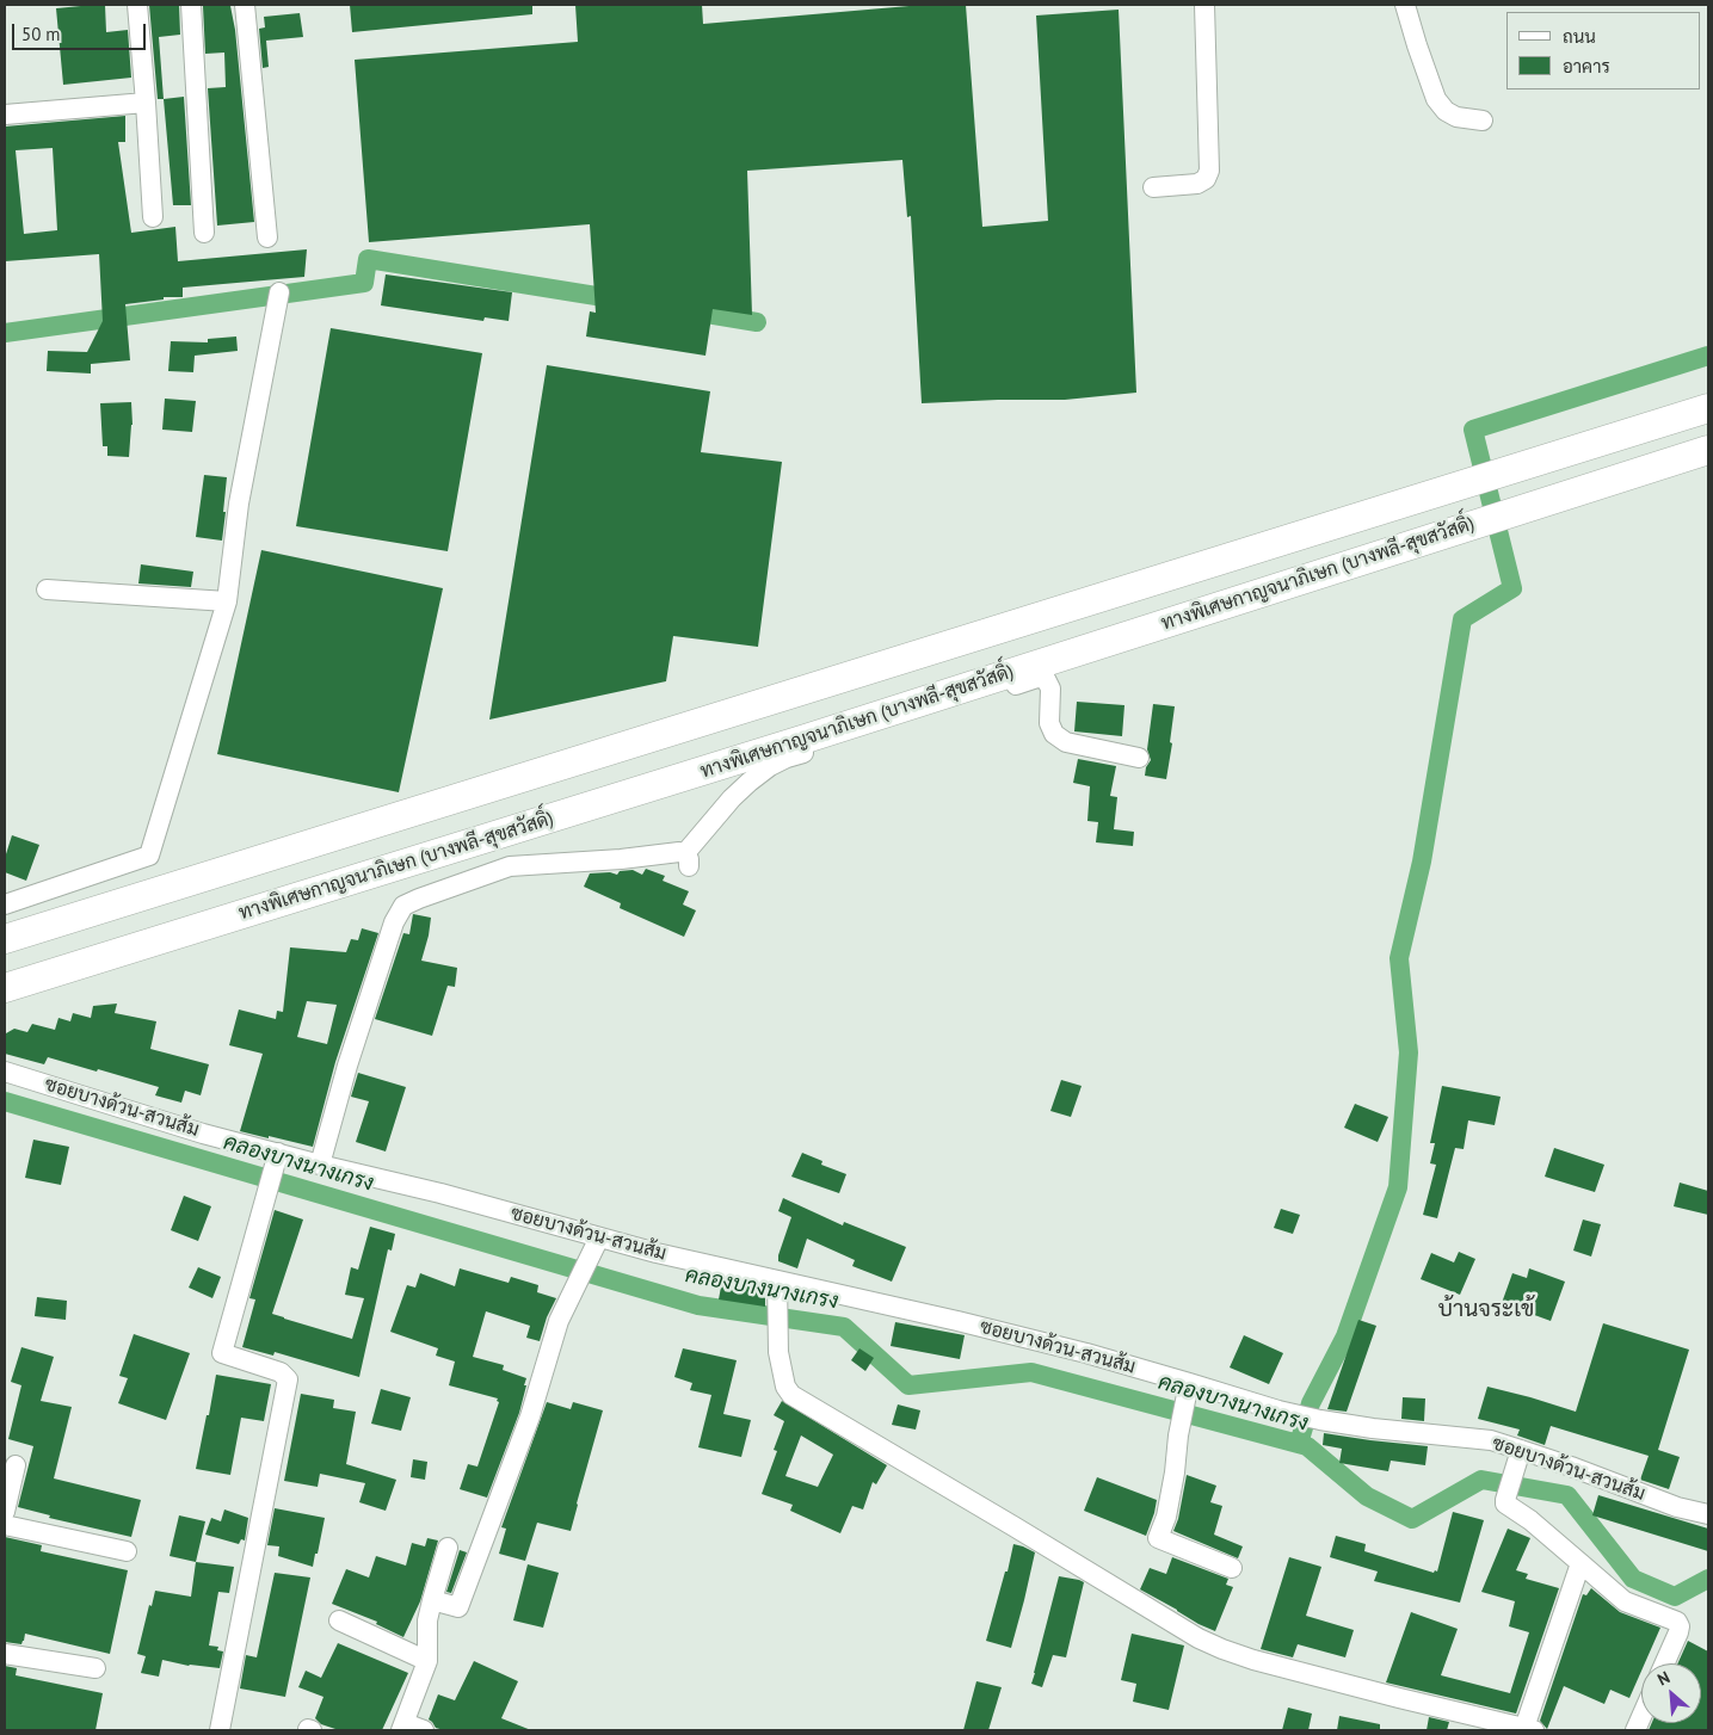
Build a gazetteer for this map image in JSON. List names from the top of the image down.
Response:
{
  "streets": {
    "highway": ["ทางพิเศษกาญจนาภิเษก (บางพลี-สุขสวัสดิ์)"],
    "street": ["ซอยบางด้วน-สวนส้ม"]
  },
  "districts": ["บ้านจระเข้"],
  "water": ["คลองบางนางเกรง"],
  "legend": ["ถนน", "อาคาร"],
  "scale_bar": "50 m",
  "north": "top left"
}
